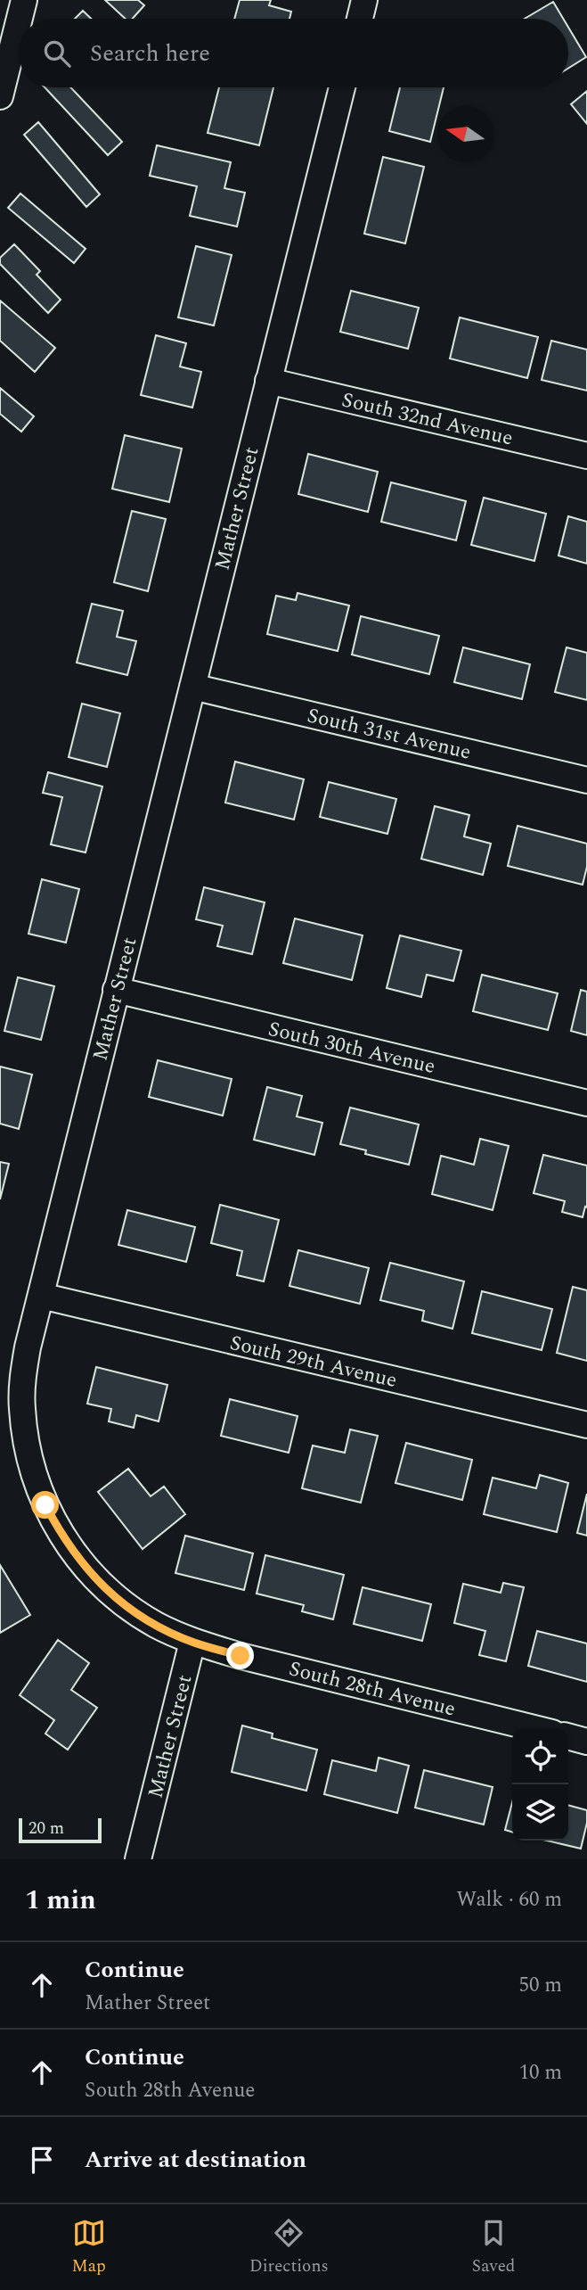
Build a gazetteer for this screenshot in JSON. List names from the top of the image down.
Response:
{
  "streets": {
    "street": [
      "South 32nd Avenue",
      "Mather Street",
      "South 31st Avenue",
      "South 30th Avenue",
      "South 29th Avenue",
      "South 28th Avenue"
    ]
  },
  "crossings": [
    ["South 32nd Avenue", "Mather Street"],
    ["Mather Street", "South 31st Avenue"],
    ["Mather Street", "South 30th Avenue"],
    ["Mather Street", "South 29th Avenue"],
    ["Mather Street", "South 28th Avenue"]
  ],
  "scale_bar": "20 m",
  "north": "left",
  "page": {
    "search": "Search here",
    "scale": "20 m",
    "heading": ["1 min", "Walk · 60 m"],
    "list": [
      ["Continue", "Mather Street", "50 m"],
      ["Continue", "South 28th Avenue", "10 m"],
      "Arrive at destination"
    ],
    "nav": ["Map", "Directions", "Saved"]
  }
}
